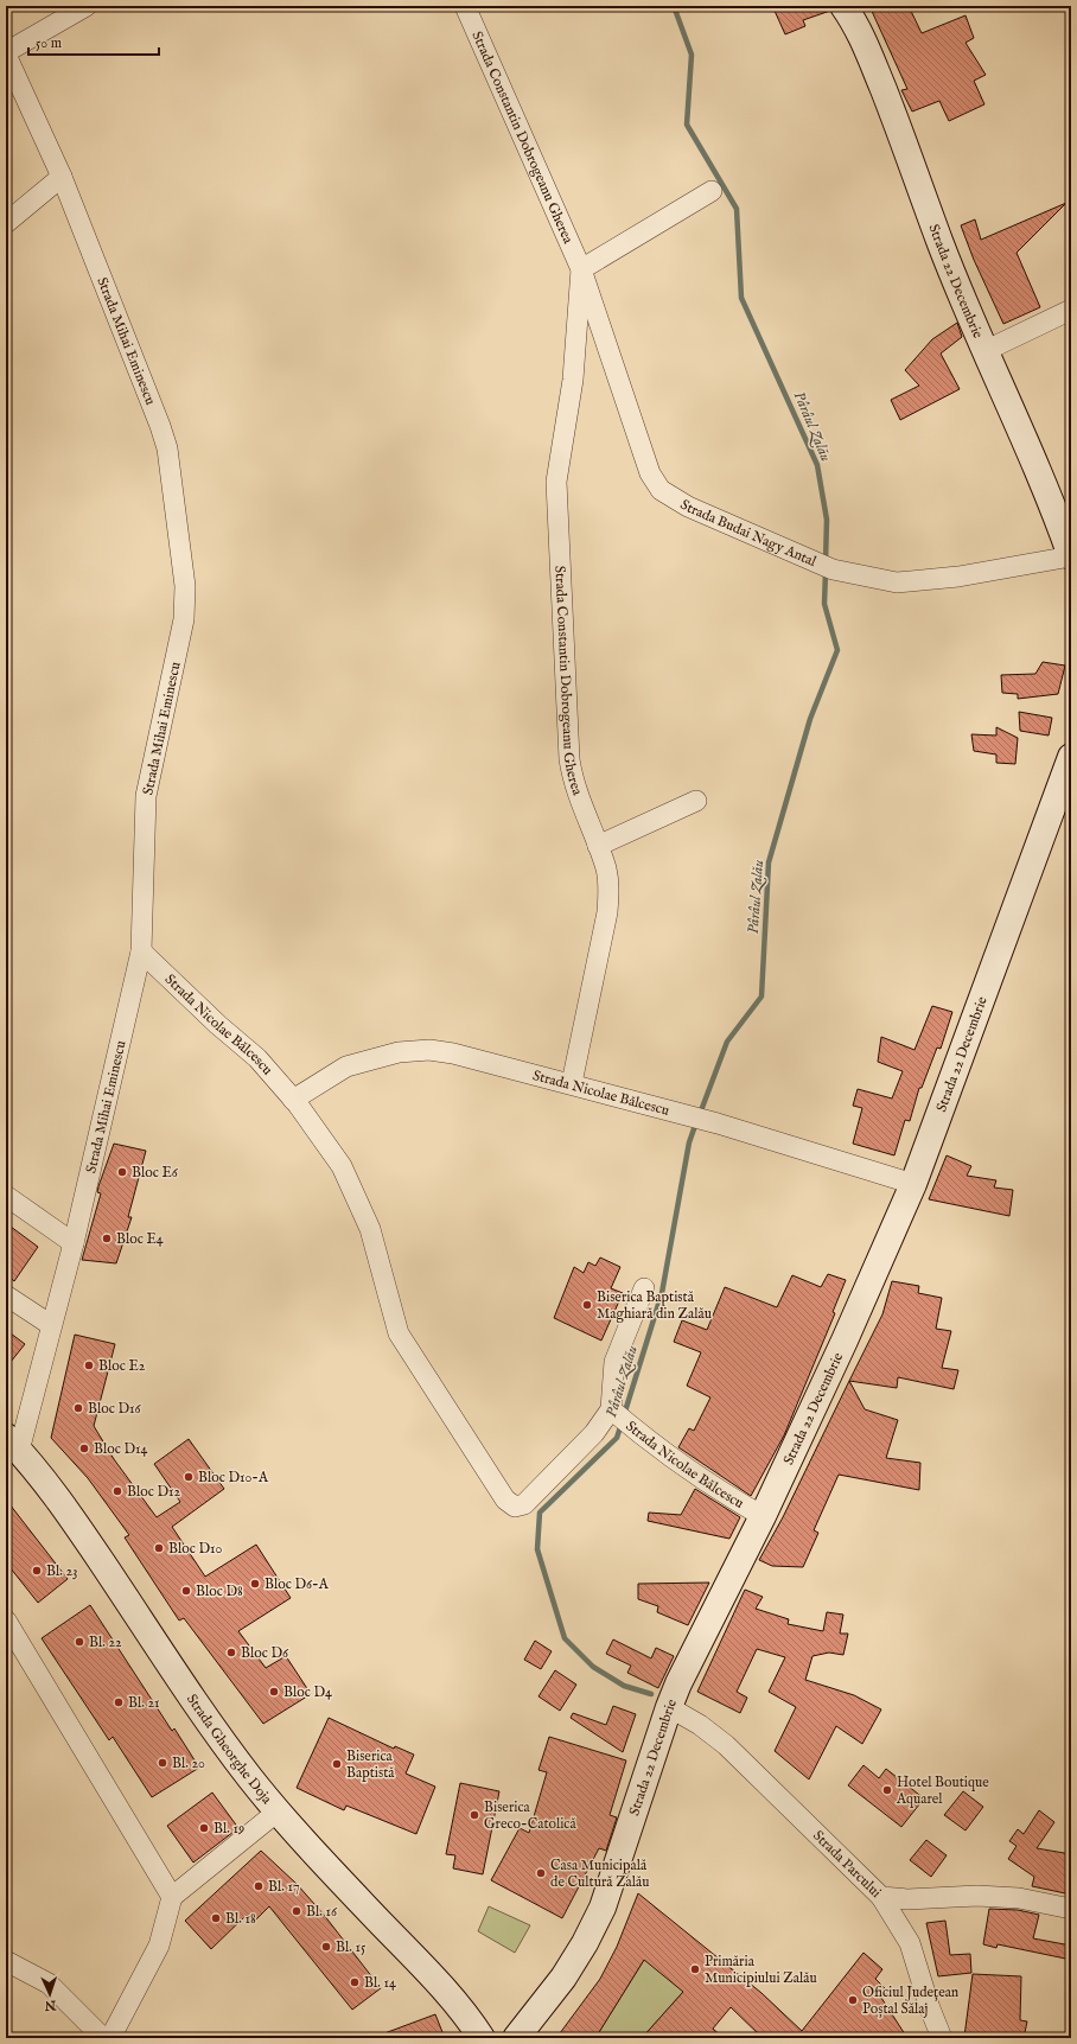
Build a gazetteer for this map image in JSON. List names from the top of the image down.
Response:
{
  "streets": {
    "main road": ["Strada 22 Decembrie", "Strada Gheorghe Doja"],
    "street": [
      "Strada Constantin Dobrogeanu Gherea",
      "Strada Mihai Eminescu",
      "Strada Budai Nagy Antal",
      "Strada Nicolae Bălcescu",
      "Strada Parcului"
    ]
  },
  "crossings": [
    ["Strada Constantin Dobrogeanu Gherea", "Strada Budai Nagy Antal"],
    ["Strada Constantin Dobrogeanu Gherea", "Strada Nicolae Bălcescu"],
    ["Strada 22 Decembrie", "Strada Budai Nagy Antal"],
    ["Strada 22 Decembrie", "Strada Nicolae Bălcescu"],
    ["Strada 22 Decembrie", "Strada Parcului"],
    ["Strada Mihai Eminescu", "Strada Nicolae Bălcescu"],
    ["Strada Mihai Eminescu", "Strada Gheorghe Doja"]
  ],
  "water": ["Pârâul Zalău"],
  "places": [
    "Bloc E6",
    "Bloc E4",
    "Biserica Baptistă Maghiară din Zalău",
    "Bloc E2",
    "Bloc D16",
    "Bloc D14",
    "Bloc D10-A",
    "Bloc D12",
    "Bloc D10",
    "Bl. 23",
    "Bloc D6-A",
    "Bloc D8",
    "Bl. 22",
    "Bloc D6",
    "Bloc D4",
    "Bl. 21",
    "Bl. 20",
    "Biserica Baptistă",
    "Hotel Boutique Aquarel",
    "Biserica Greco-Catolică",
    "Bl. 19",
    "Casa Municipală de Cultură Zalău",
    "Bl. 17",
    "Bl. 16",
    "Bl. 18",
    "Bl. 15",
    "Primăria Municipiului Zalău",
    "Bl. 14",
    "Oficiul Județean Poștal Sălaj"
  ],
  "scale_bar": "50 m",
  "north": "bottom"
}
